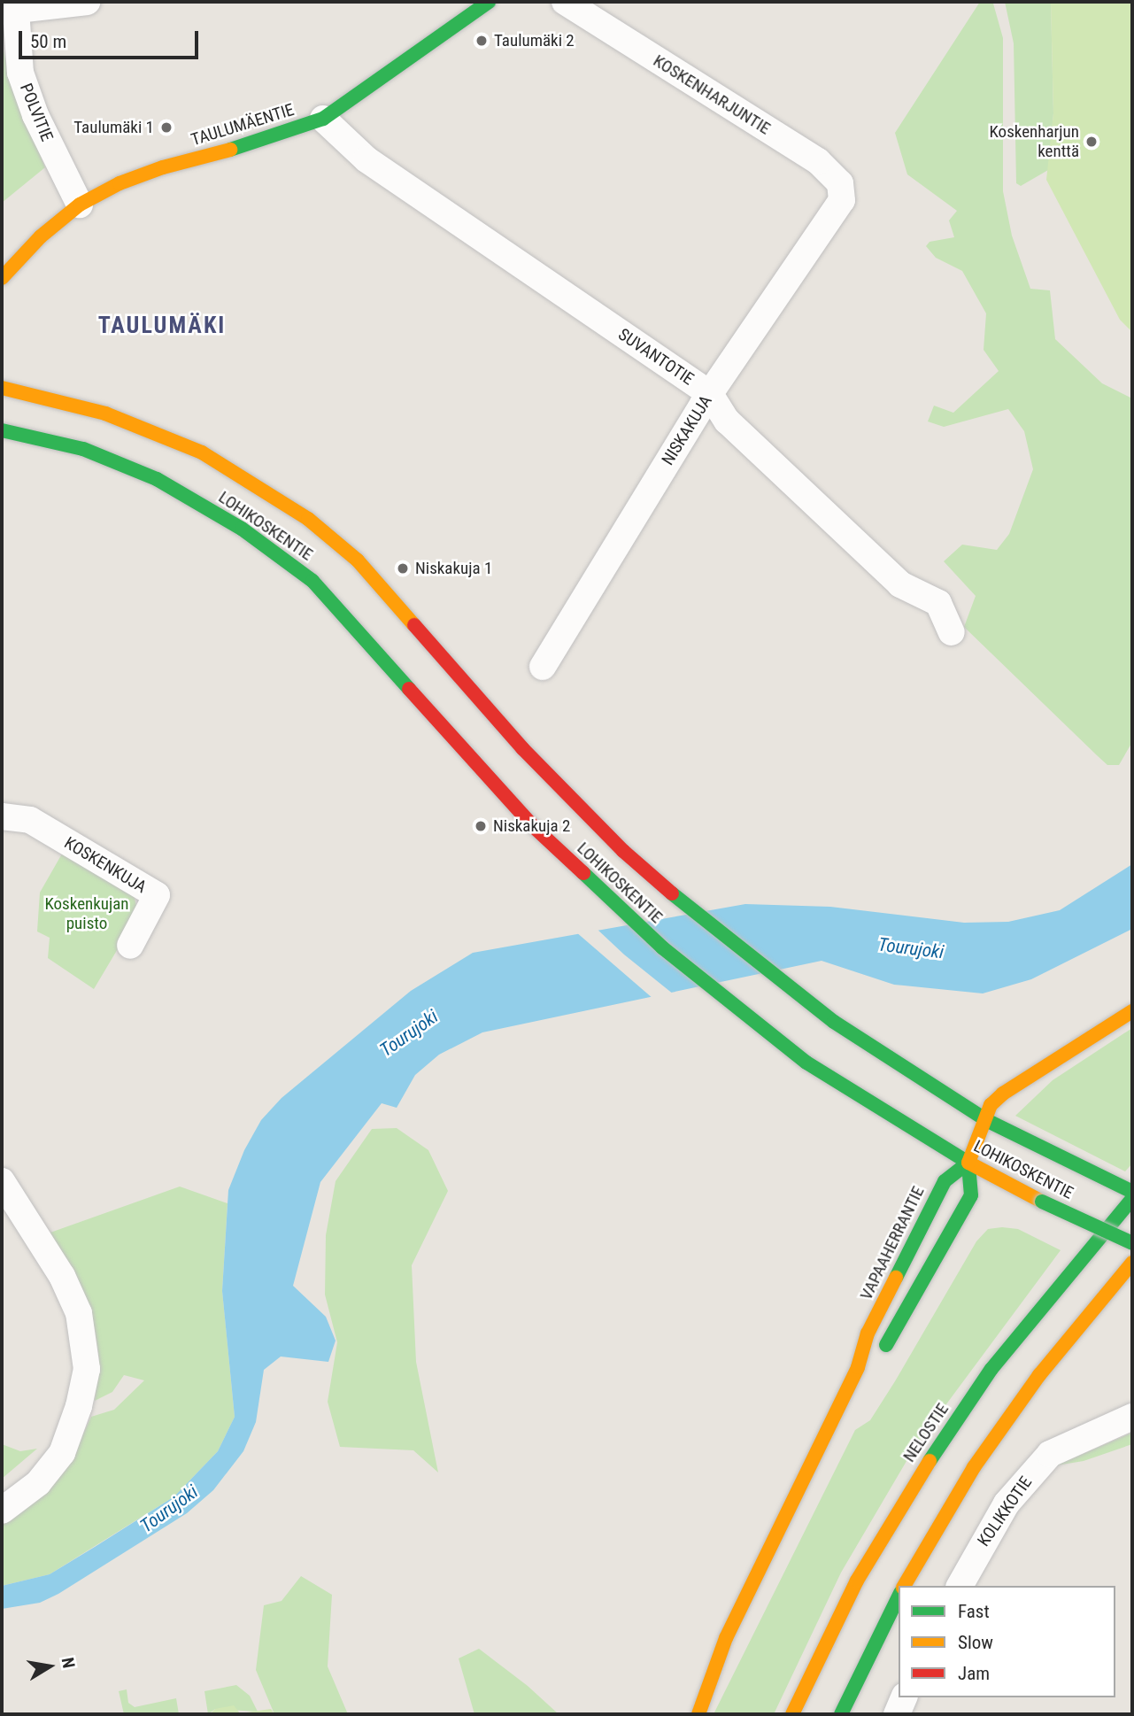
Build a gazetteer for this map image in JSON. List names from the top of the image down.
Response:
{
  "streets": {
    "main road": [
      "TAULUMÄENTIE",
      "LOHIKOSKENTIE",
      "VAPAAHERRANTIE",
      "NELOSTIE"
    ],
    "street": [
      "KOSKENHARJUNTIE",
      "POLVITIE",
      "SUVANTOTIE",
      "NISKAKUJA",
      "KOSKENKUJA",
      "KOLIKKOTIE"
    ]
  },
  "crossings": [
    ["KOSKENHARJUNTIE", "NISKAKUJA"],
    ["POLVITIE", "TAULUMÄENTIE"],
    ["TAULUMÄENTIE", "SUVANTOTIE"],
    ["SUVANTOTIE", "NISKAKUJA"],
    ["LOHIKOSKENTIE", "VAPAAHERRANTIE"]
  ],
  "districts": ["TAULUMÄKI"],
  "water": ["Tourujoki"],
  "parks": ["Koskenkujan puisto"],
  "places": [
    "Taulumäki 2",
    "Taulumäki 1",
    "Koskenharjun kenttä",
    "Niskakuja 1",
    "Niskakuja 2"
  ],
  "legend": ["Fast", "Slow", "Jam"],
  "scale_bar": "50 m",
  "north": "right"
}
